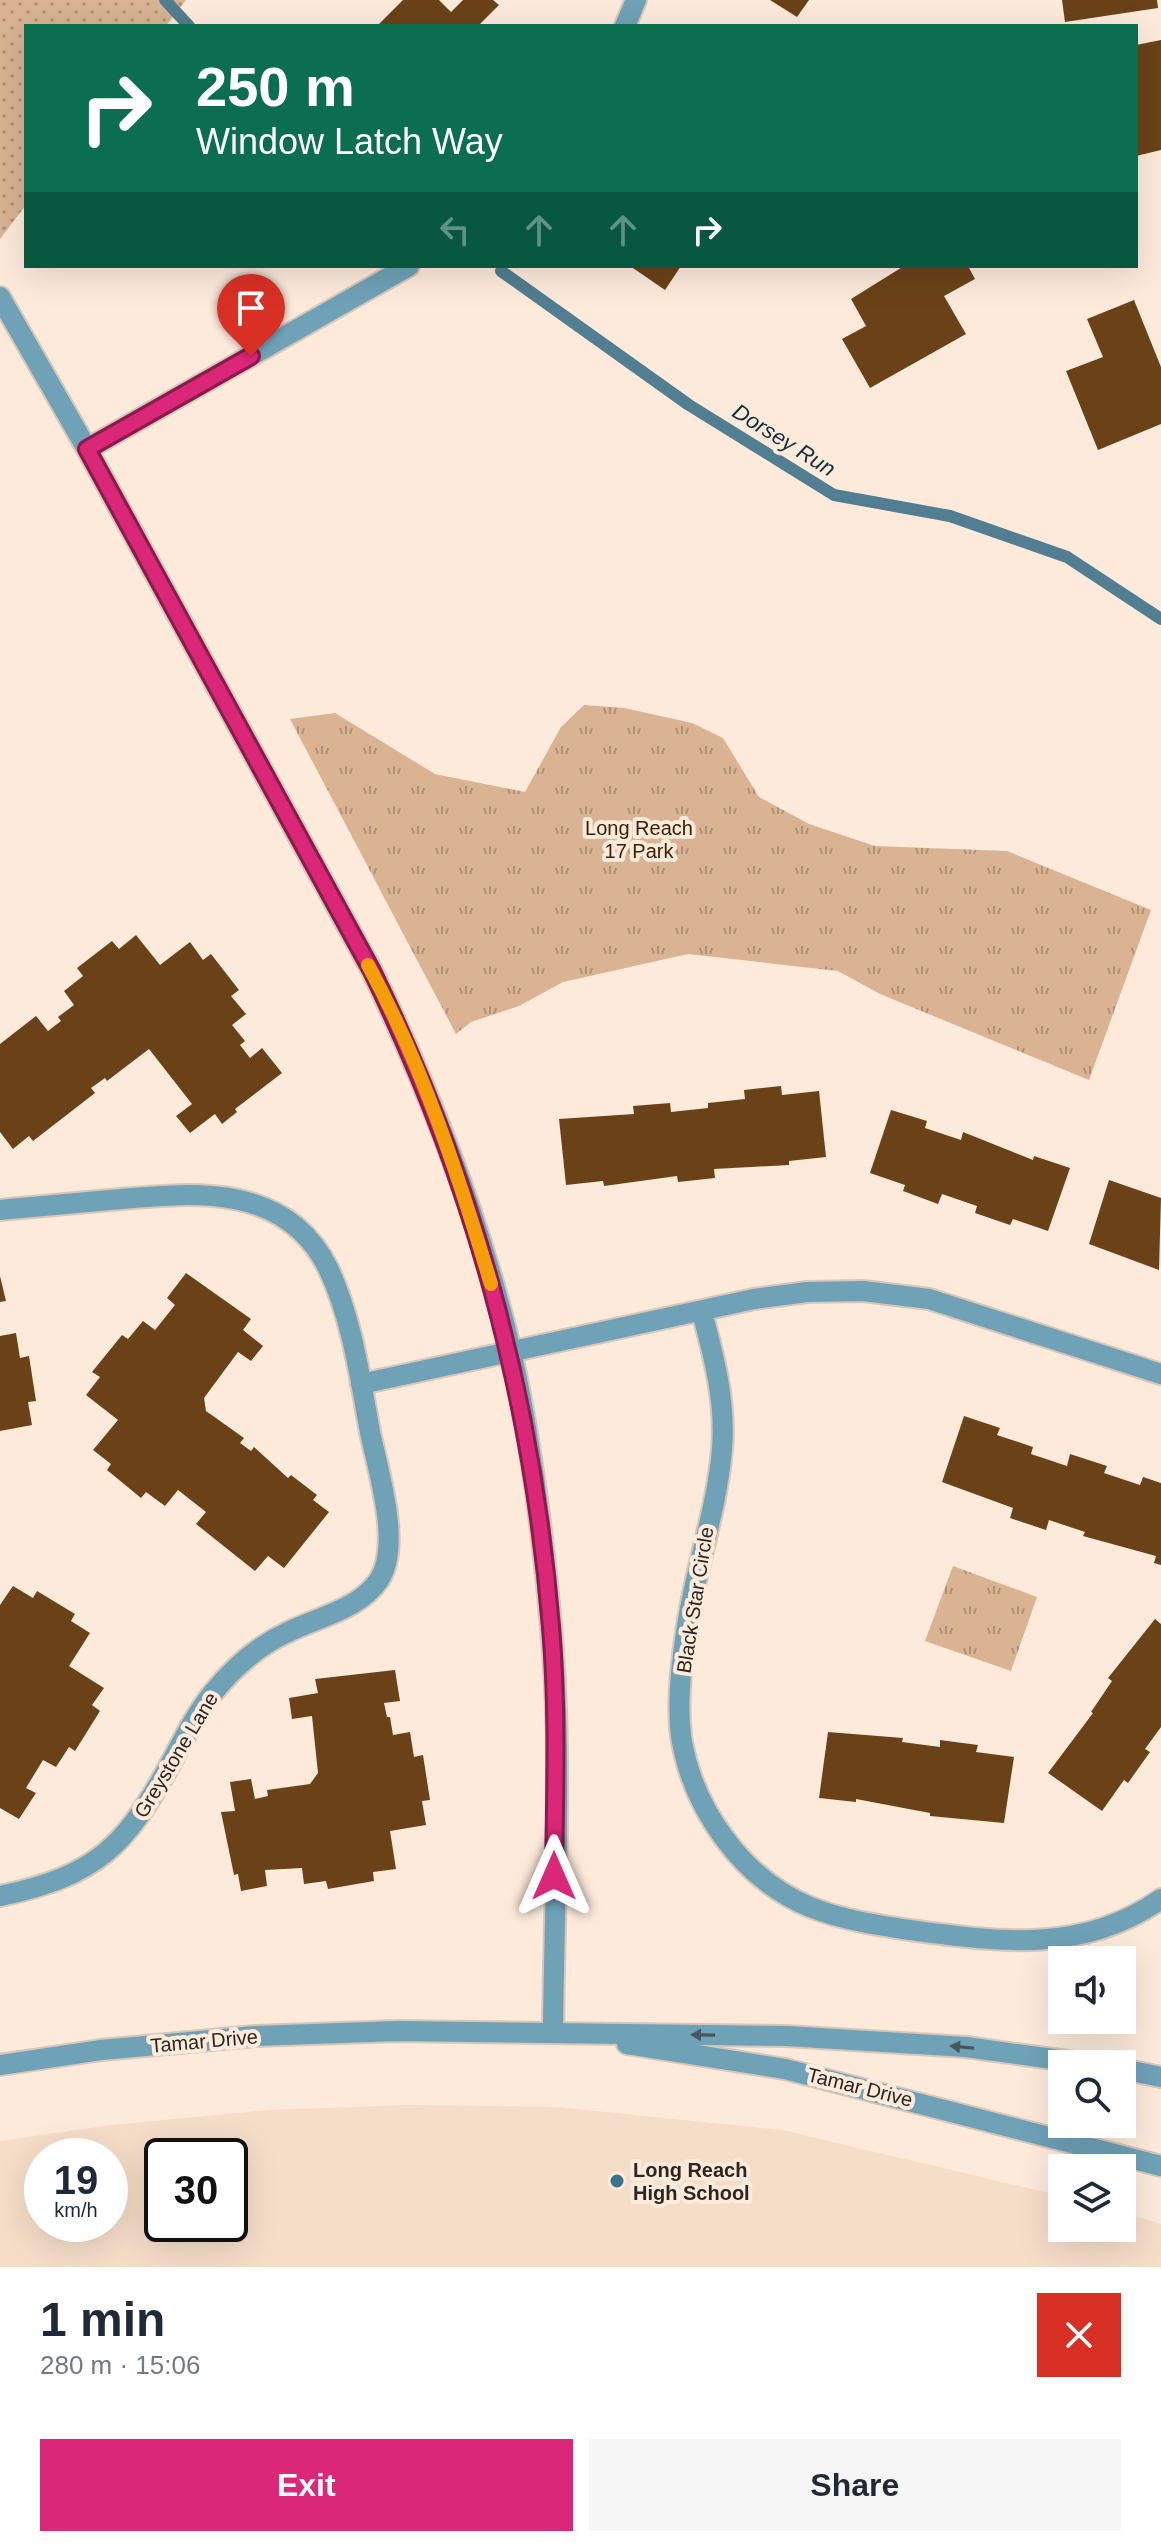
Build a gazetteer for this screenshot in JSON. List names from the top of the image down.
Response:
{
  "streets": {
    "street": ["Black Star Circle", "Greystone Lane", "Tamar Drive"]
  },
  "water": ["Dorsey Run"],
  "parks": ["Long Reach 17 Park"],
  "places": ["Long Reach High School"],
  "page": {
    "turn": ["250 m", "Window Latch Way"],
    "speed": "19 km/h",
    "limit": "30",
    "heading": ["1 min", "280 m · 15:06"],
    "buttons": ["Exit", "Share"]
  }
}
